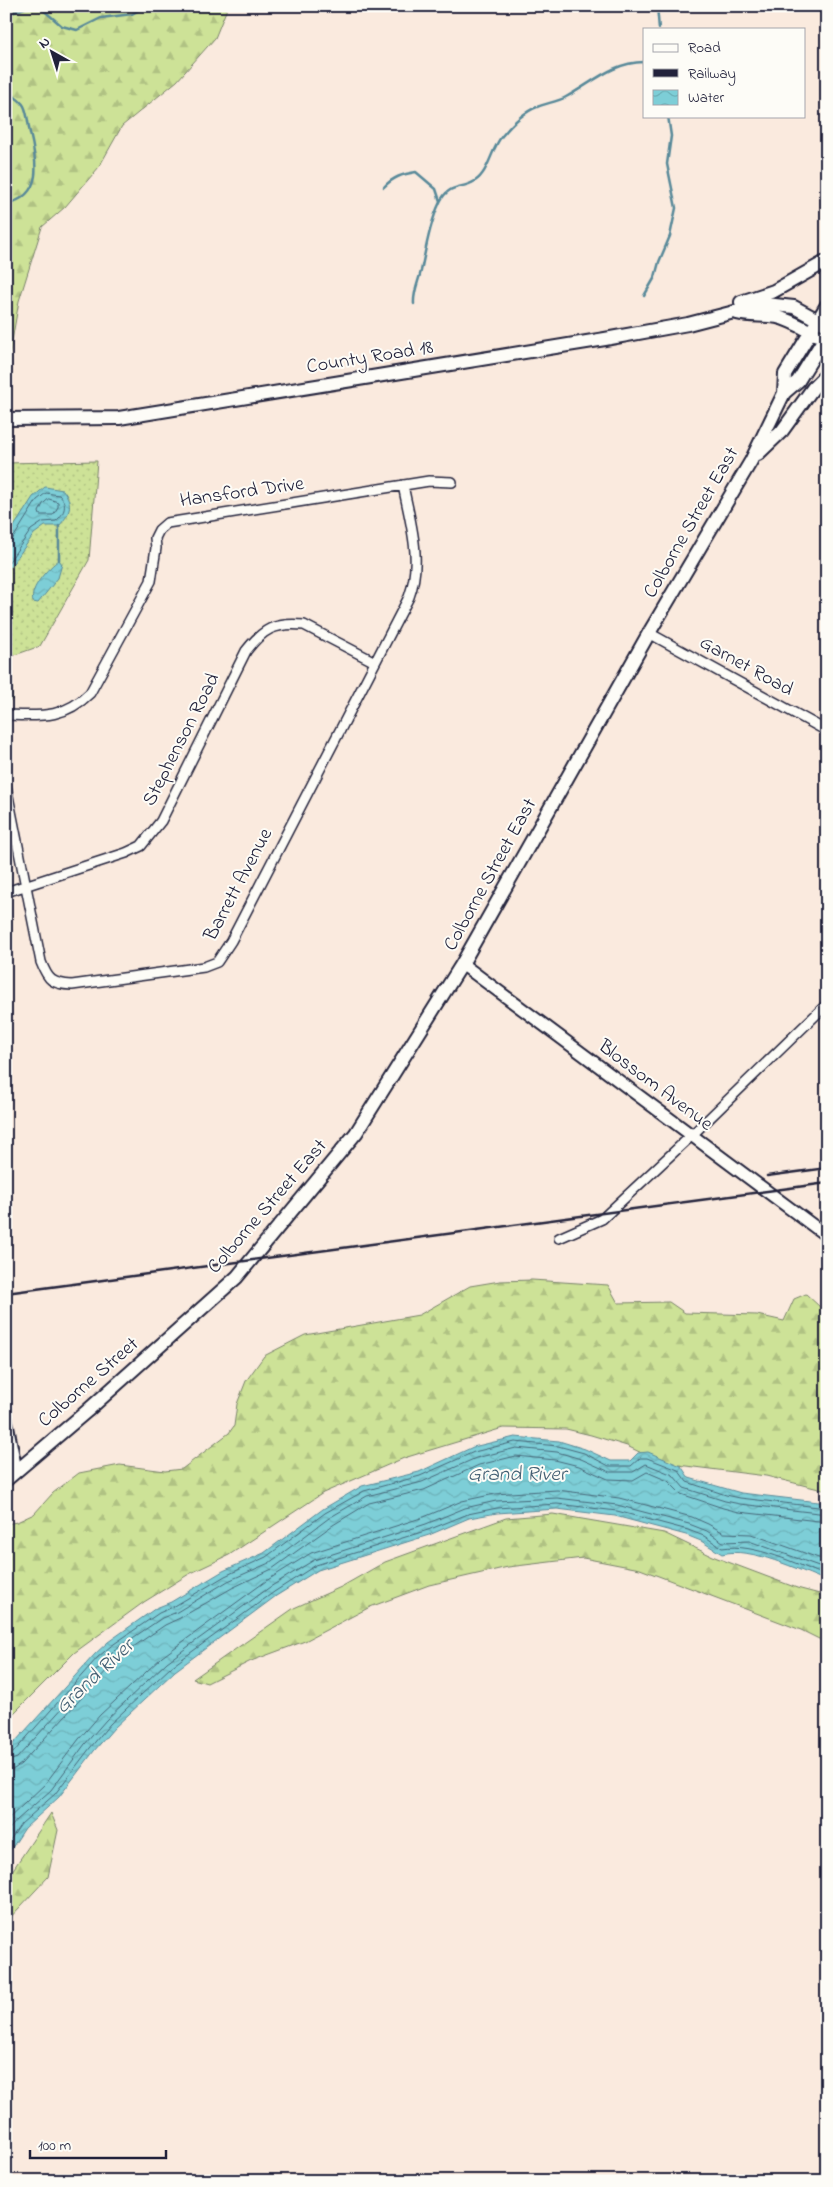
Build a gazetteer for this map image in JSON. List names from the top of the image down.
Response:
{
  "streets": {
    "main road": ["County Road 18", "Colborne Street East", "Colborne Street"],
    "street": [
      "Hansford Drive",
      "Garnet Road",
      "Stephenson Road",
      "Barrett Avenue",
      "Blossom Avenue"
    ]
  },
  "crossings": [
    ["County Road 18", "Colborne Street East"],
    ["Hansford Drive", "Barrett Avenue"],
    ["Colborne Street East", "Garnet Road"],
    ["Colborne Street East", "Blossom Avenue"],
    ["Colborne Street East", "Colborne Street"],
    ["Stephenson Road", "Barrett Avenue"]
  ],
  "water": ["Grand River"],
  "legend": ["Road", "Railway", "Water"],
  "scale_bar": "100 m",
  "north": "top left"
}
